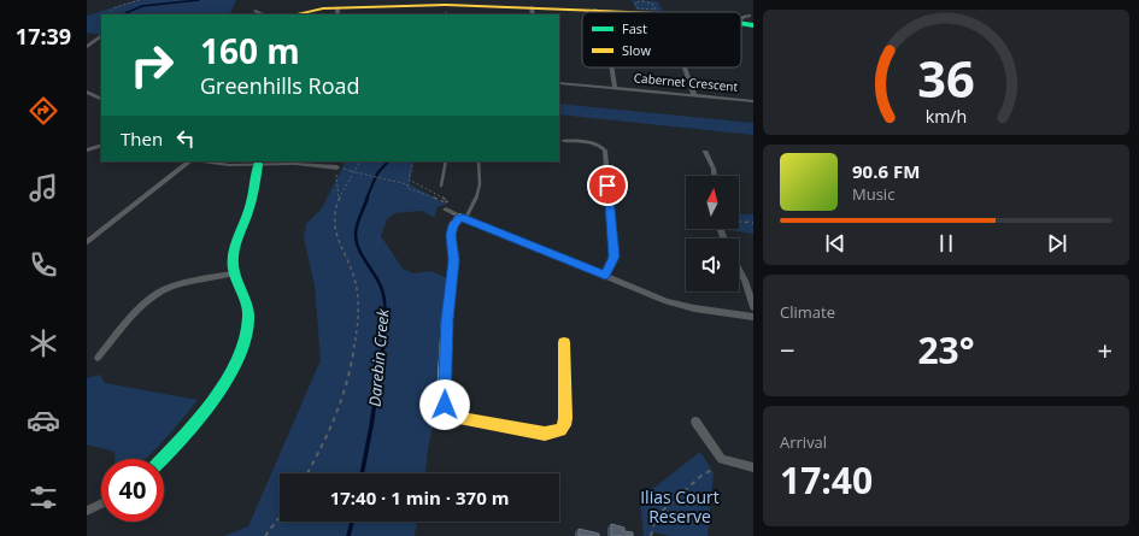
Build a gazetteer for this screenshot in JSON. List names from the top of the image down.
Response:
{
  "streets": {
    "street": ["Cabernet Crescent"]
  },
  "water": ["Darebin Creek"],
  "parks": ["Ilias Court Reserve"],
  "legend": ["Fast", "Slow"],
  "north": "top",
  "page": {
    "tabs": "17:39",
    "turn": ["160 m", "Greenhills Road"],
    "then": "Then",
    "song": ["90.6 FM", "Music"],
    "tile": [
      "Climate",
      ["Arrival", "17:40"]
    ],
    "heat": ["−", "23°", "+"],
    "limit": "40",
    "trip": "17:40 · 1 min · 370 m",
    "gauge": ["36", "km/h"]
  }
}
